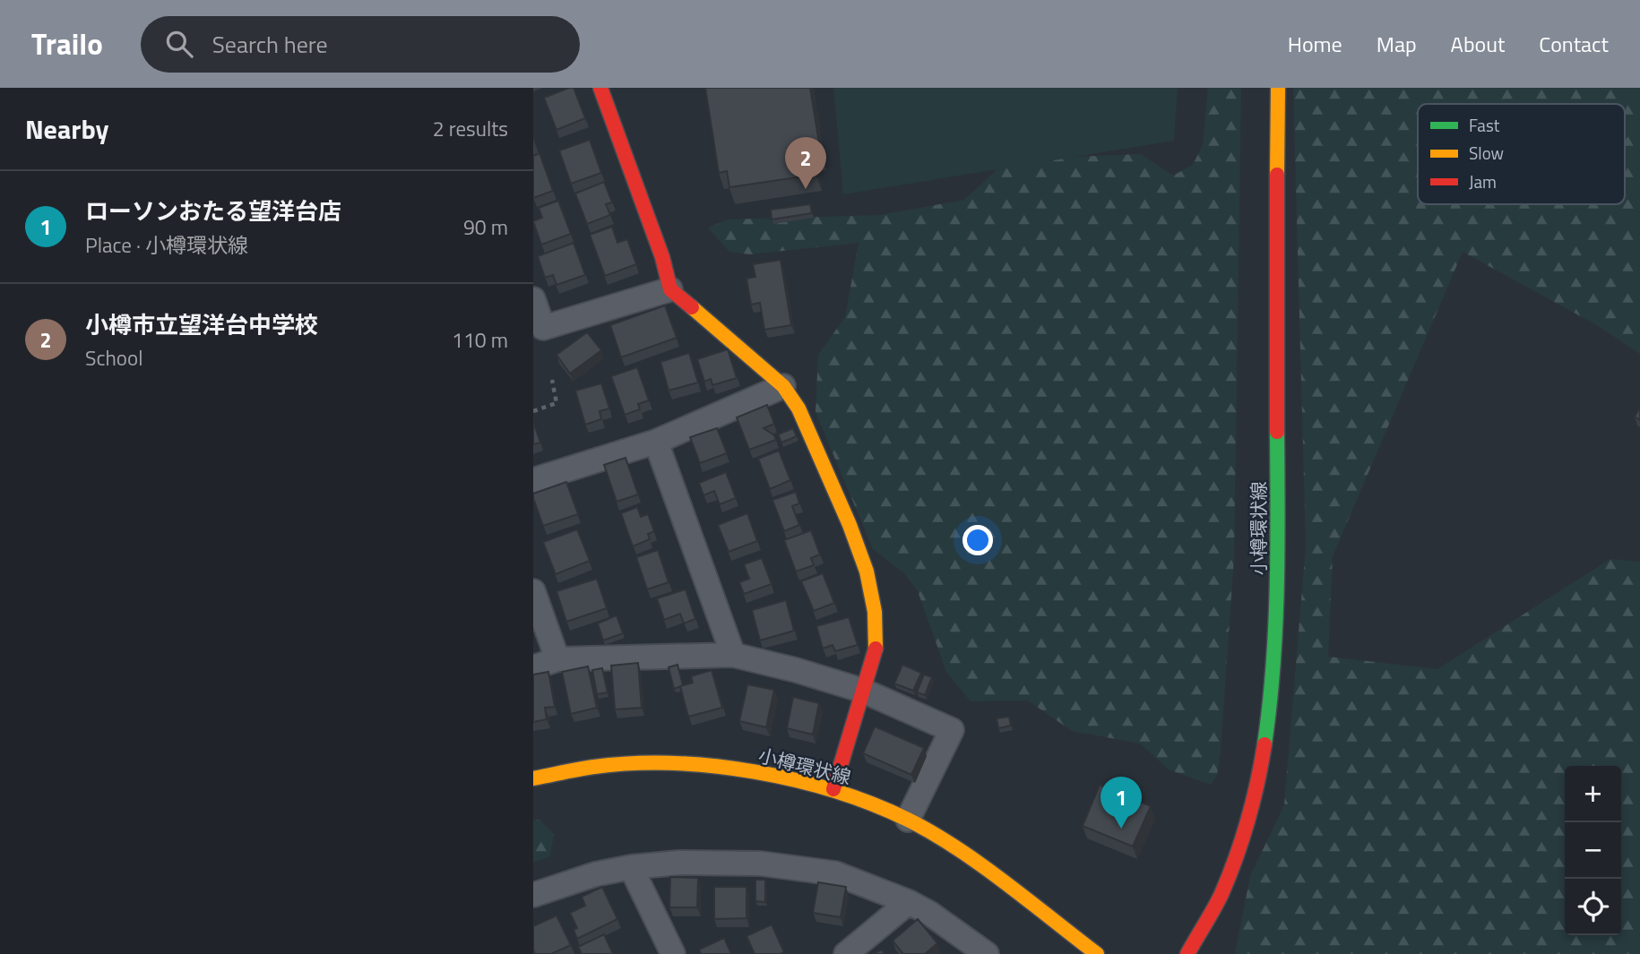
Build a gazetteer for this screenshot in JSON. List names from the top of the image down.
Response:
{
  "streets": {
    "main road": ["小樽環状線"]
  },
  "legend": ["Fast", "Slow", "Jam"],
  "page": {
    "header": "Trailo",
    "search": "Search here",
    "nav": [
      "Home",
      "Map",
      "About",
      "Contact"
    ],
    "heading": ["Nearby", "2 results"],
    "pins": ["2", "1"],
    "list": [
      {
        "mark": "1",
        "name": "ローソンおたる望洋台店",
        "note": "Place · 小樽環状線",
        "value": "90 m"
      },
      {
        "mark": "2",
        "name": "小樽市立望洋台中学校",
        "note": "School",
        "value": "110 m"
      }
    ],
    "map_buttons": ["+", "−"]
  }
}
